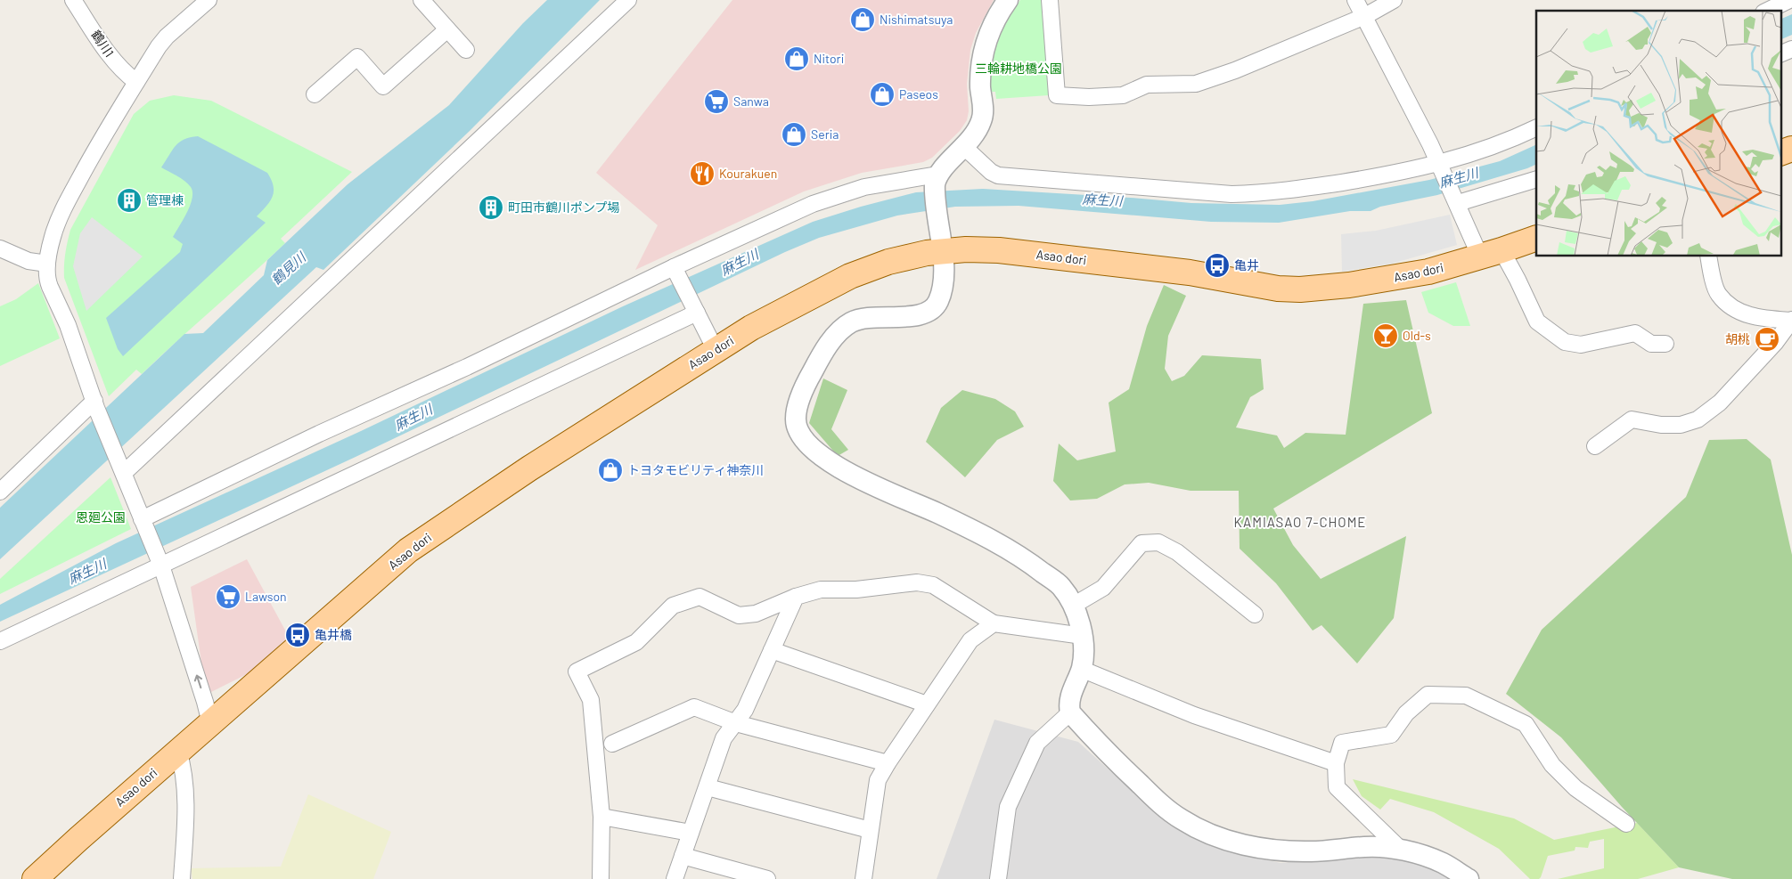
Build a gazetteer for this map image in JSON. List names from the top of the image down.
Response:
{
  "streets": {
    "main road": ["Asao dori"],
    "street": ["鶴川1"]
  },
  "districts": ["KAMIASAO 7-CHOME"],
  "water": ["麻生川", "鶴見川"],
  "parks": ["三輪耕地橋公園", "恩廻公園"],
  "places": {
    "shop": [
      "Nishimatsuya",
      "Nitori",
      "Paseos",
      "Seria",
      "トヨタモビリティ神奈川"
    ],
    "supermarket": ["Sanwa", "Lawson"],
    "restaurant": ["Kourakuen"],
    "building": ["管理棟", "町田市鶴川ポンプ場"],
    "bus stop": ["亀井", "亀井橋"],
    "bar": ["Old-s"],
    "cafe": ["胡桃"]
  }
}
